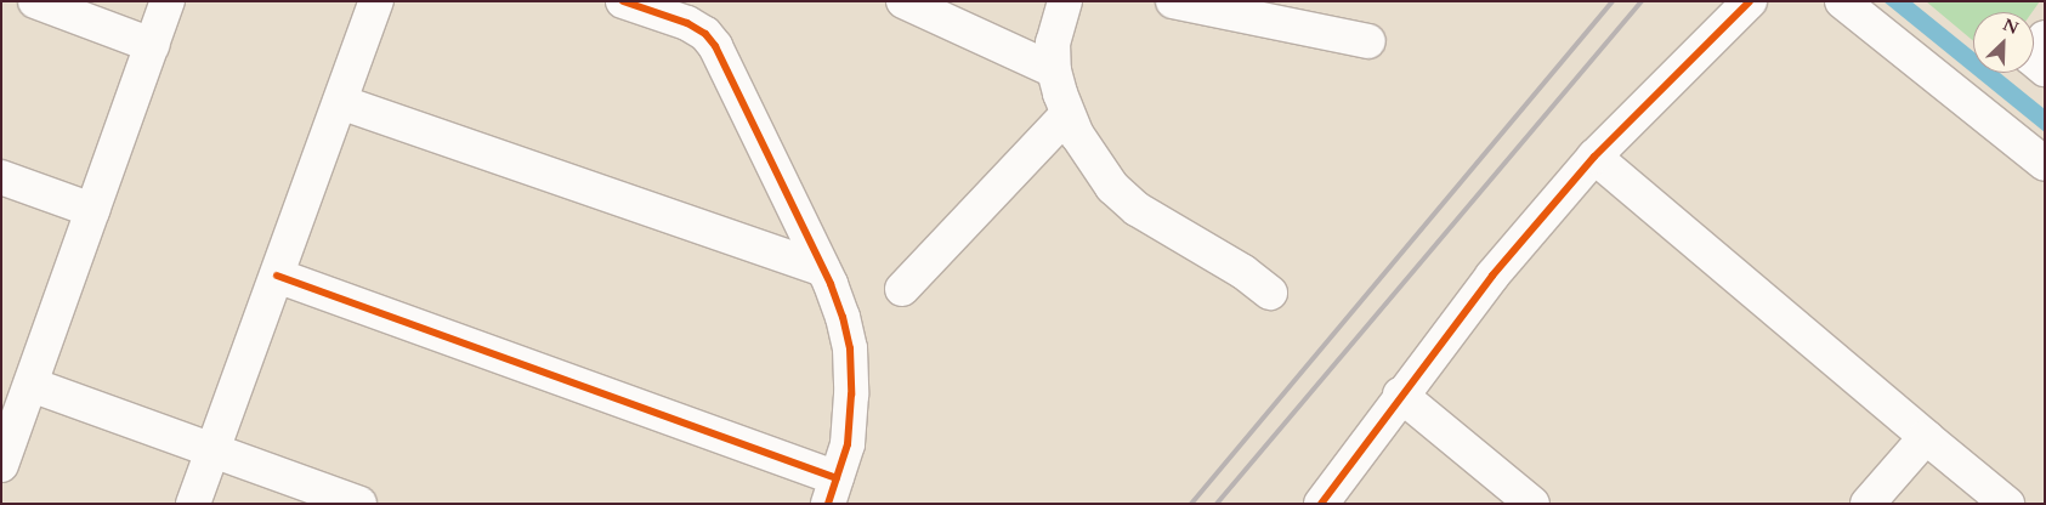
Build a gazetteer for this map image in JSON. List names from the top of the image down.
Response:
{
  "north": "top right"
}
